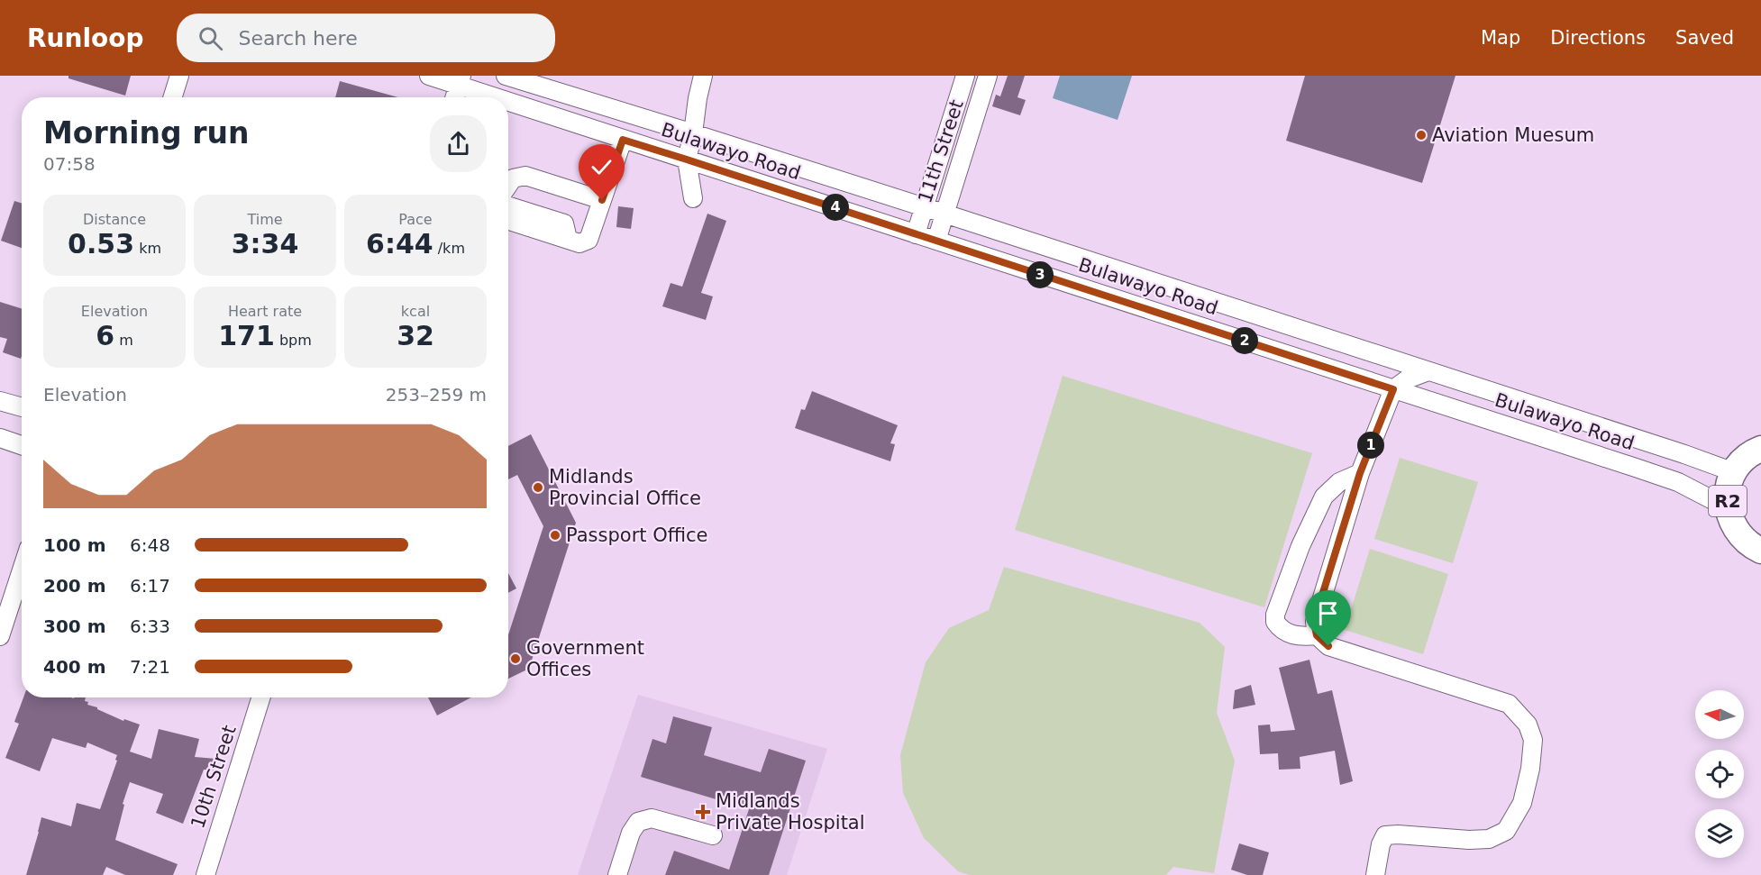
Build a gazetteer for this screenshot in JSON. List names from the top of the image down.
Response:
{
  "streets": {
    "highway": ["R2"],
    "street": ["Bulawayo Road", "11th Street", "10th Street"]
  },
  "crossings": [
    ["Bulawayo Road", "11th Street"],
    ["Bulawayo Road", "R2"]
  ],
  "places": {
    "other": [
      "Aviation Muesum",
      "Midlands Provincial Office",
      "Passport Office",
      "Government Offices"
    ],
    "health": ["Midlands Private Hospital"]
  },
  "north": "left",
  "page": {
    "header": "Runloop",
    "search": "Search here",
    "nav": ["Map", "Directions", "Saved"],
    "heading": ["Morning run", "07:58"],
    "stats": [
      ["Distance", "0.53 km"],
      ["Time", "3:34"],
      ["Pace", "6:44 /km"],
      ["Elevation", "6 m"],
      ["Heart rate", "171 bpm"],
      ["kcal", "32"]
    ],
    "pins": [
      "4",
      "3",
      "2",
      "1"
    ],
    "chart": ["Elevation", "253–259 m"],
    "list": [
      {
        "name": "100 m",
        "note": "6:48"
      },
      {
        "name": "200 m",
        "note": "6:17"
      },
      {
        "name": "300 m",
        "note": "6:33"
      },
      {
        "name": "400 m",
        "note": "7:21"
      }
    ]
  }
}
